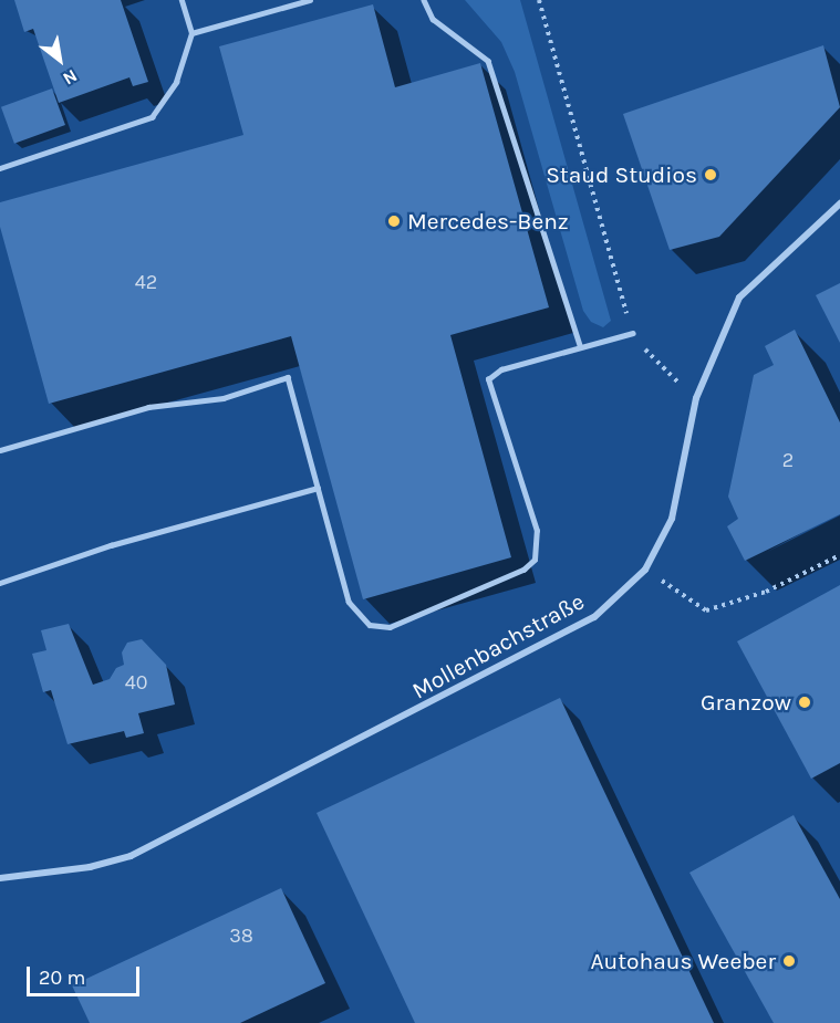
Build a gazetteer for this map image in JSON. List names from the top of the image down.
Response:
{
  "streets": {
    "street": ["Mollenbachstraße"]
  },
  "places": [
    "Staud Studios",
    "Mercedes-Benz",
    "Granzow",
    "Autohaus Weeber"
  ],
  "house_numbers": [
    "42",
    "2",
    "40",
    "38"
  ],
  "scale_bar": "20 m",
  "north": "bottom right"
}
